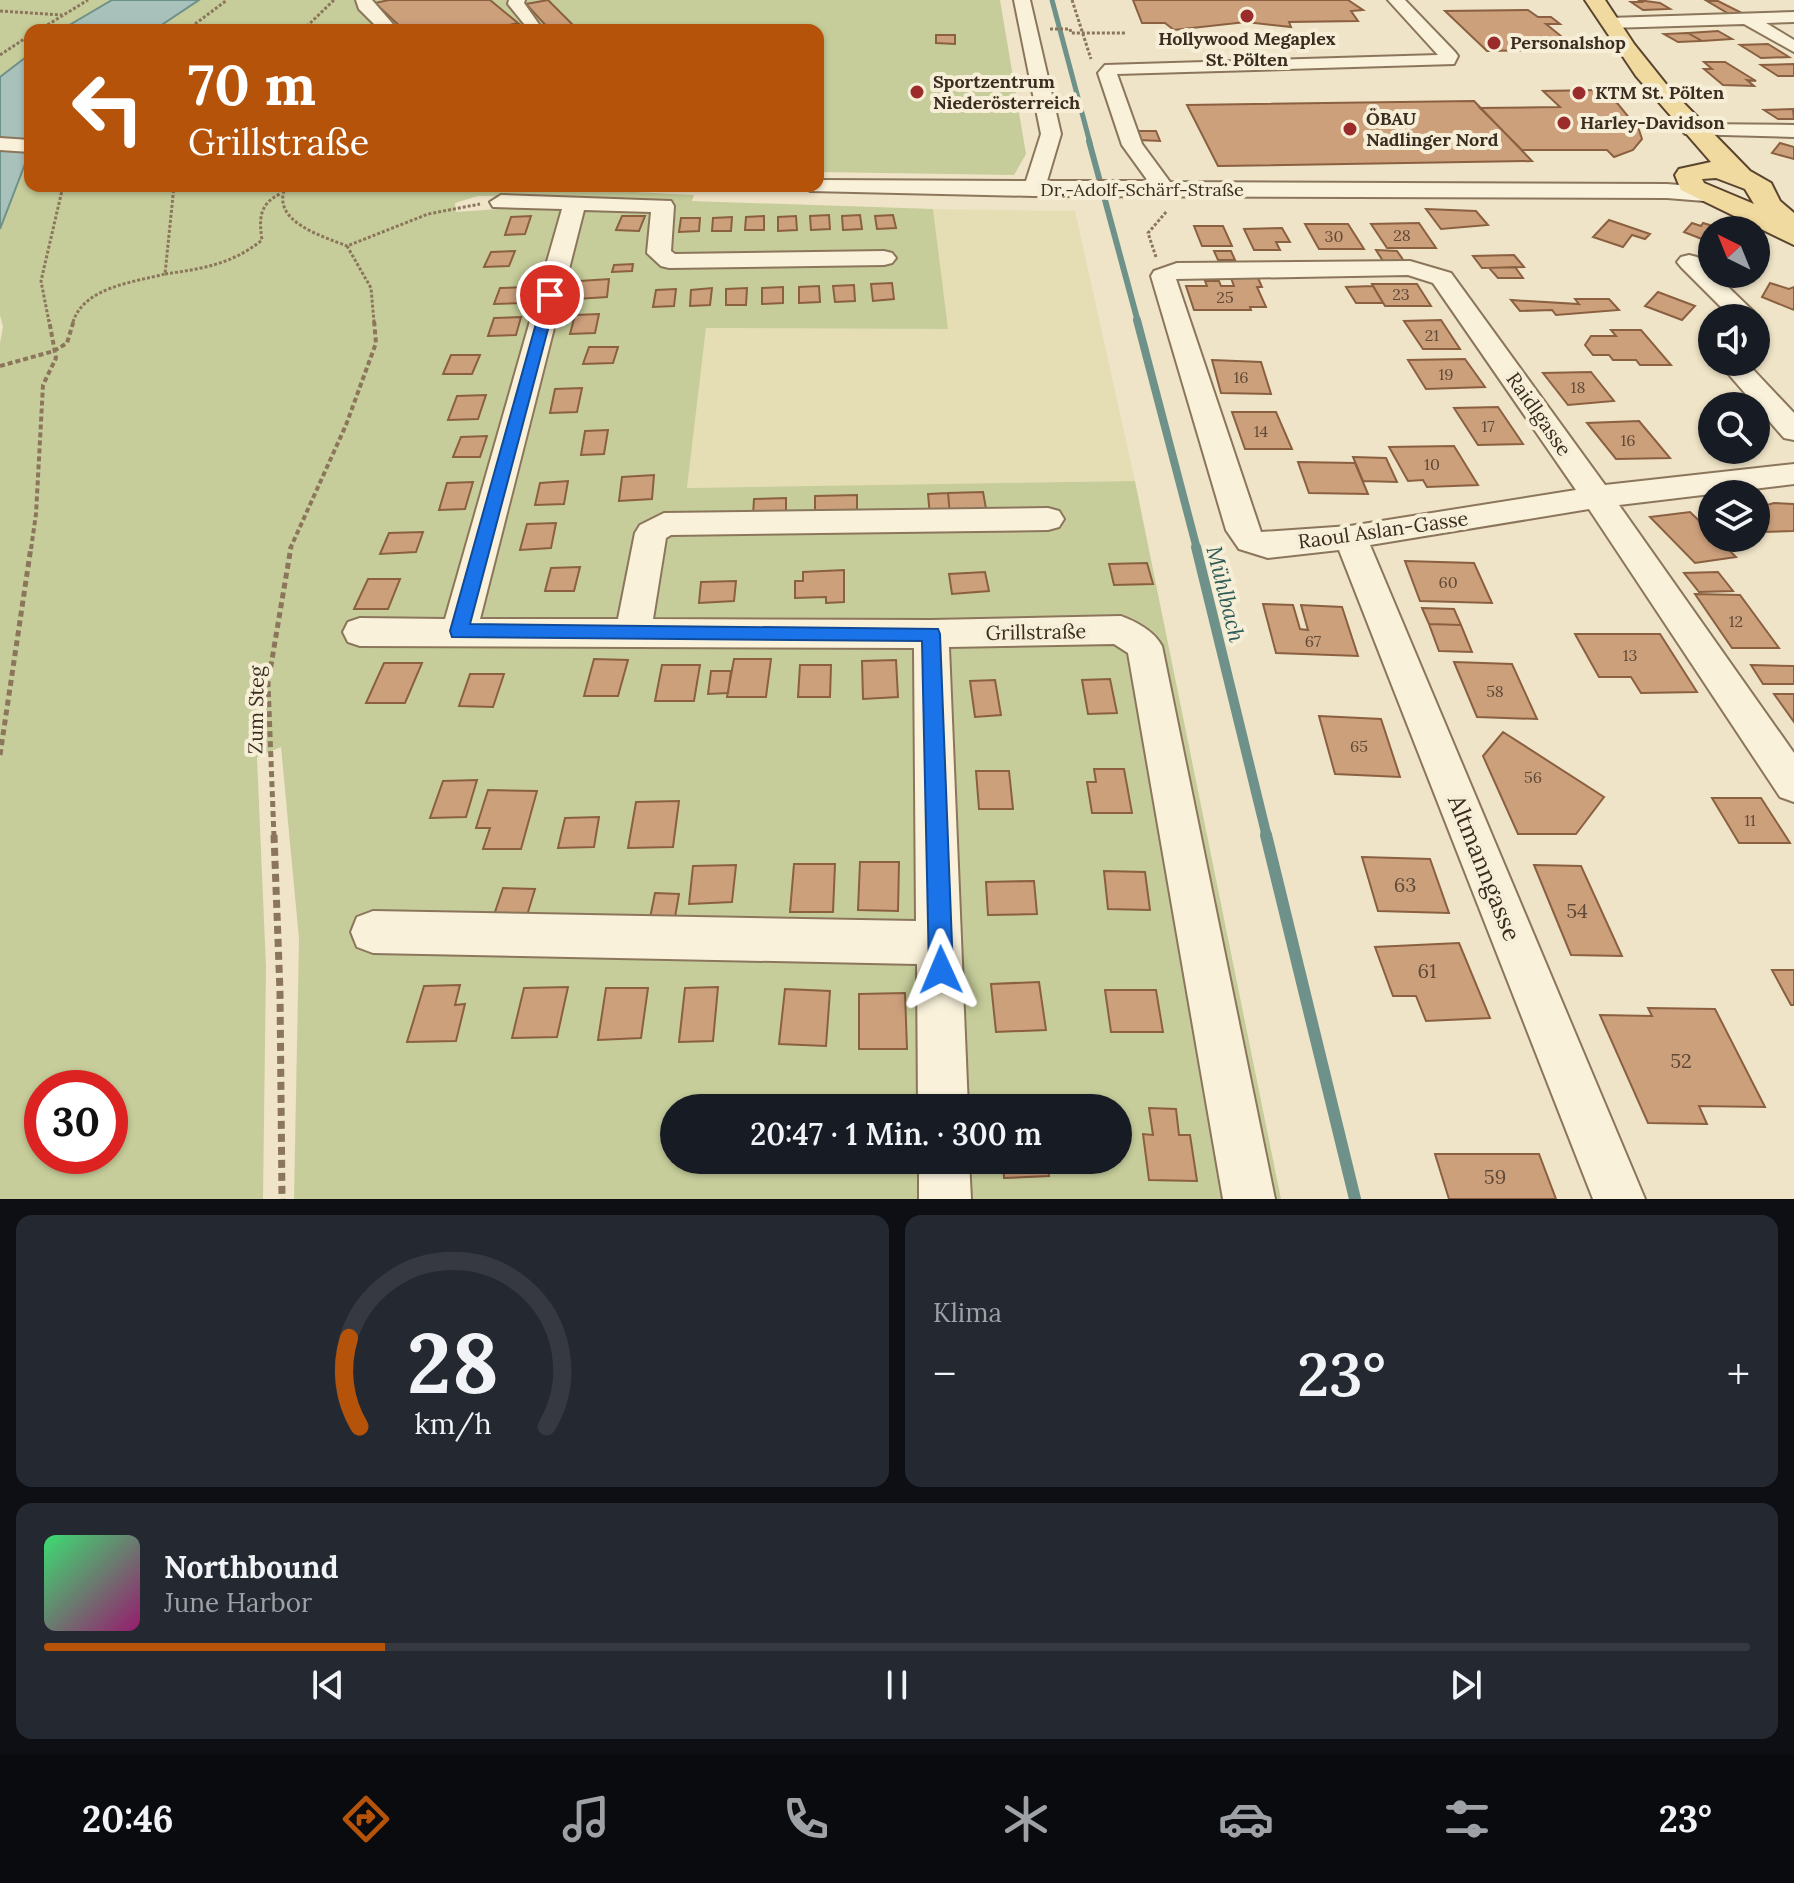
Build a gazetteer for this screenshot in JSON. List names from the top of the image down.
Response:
{
  "streets": {
    "street": [
      "Dr.-Adolf-Schärf-Straße",
      "Raidlgasse",
      "Raoul Aslan-Gasse",
      "Grillstraße",
      "Altmanngasse"
    ],
    "path": ["Zum Steg"]
  },
  "crossings": [
    ["Raidlgasse", "Raoul Aslan-Gasse"],
    ["Raoul Aslan-Gasse", "Altmanngasse"]
  ],
  "water": ["Mühlbach"],
  "places": [
    "Hollywood Megaplex St. Pölten",
    "Personalshop",
    "Sportzentrum Niederösterreich",
    "KTM St. Pölten",
    "Harley-Davidson",
    "ÖBAU Nadlinger Nord"
  ],
  "house_numbers": [
    "28",
    "30",
    "23",
    "25",
    "21",
    "19",
    "16",
    "18",
    "17",
    "14",
    "16",
    "10",
    "60",
    "12",
    "67",
    "13",
    "58",
    "65",
    "56",
    "11",
    "63",
    "54",
    "61",
    "52",
    "59"
  ],
  "north": "top left",
  "page": {
    "turn": ["70 m", "Grillstraße"],
    "limit": "30",
    "trip": "20:47 · 1 Min. · 300 m",
    "tile": "Klima",
    "heat": ["−", "23°", "+"],
    "song": ["Northbound", "June Harbor"],
    "tabs": ["20:46", "23°"],
    "gauge": ["28", "km/h"]
  }
}
